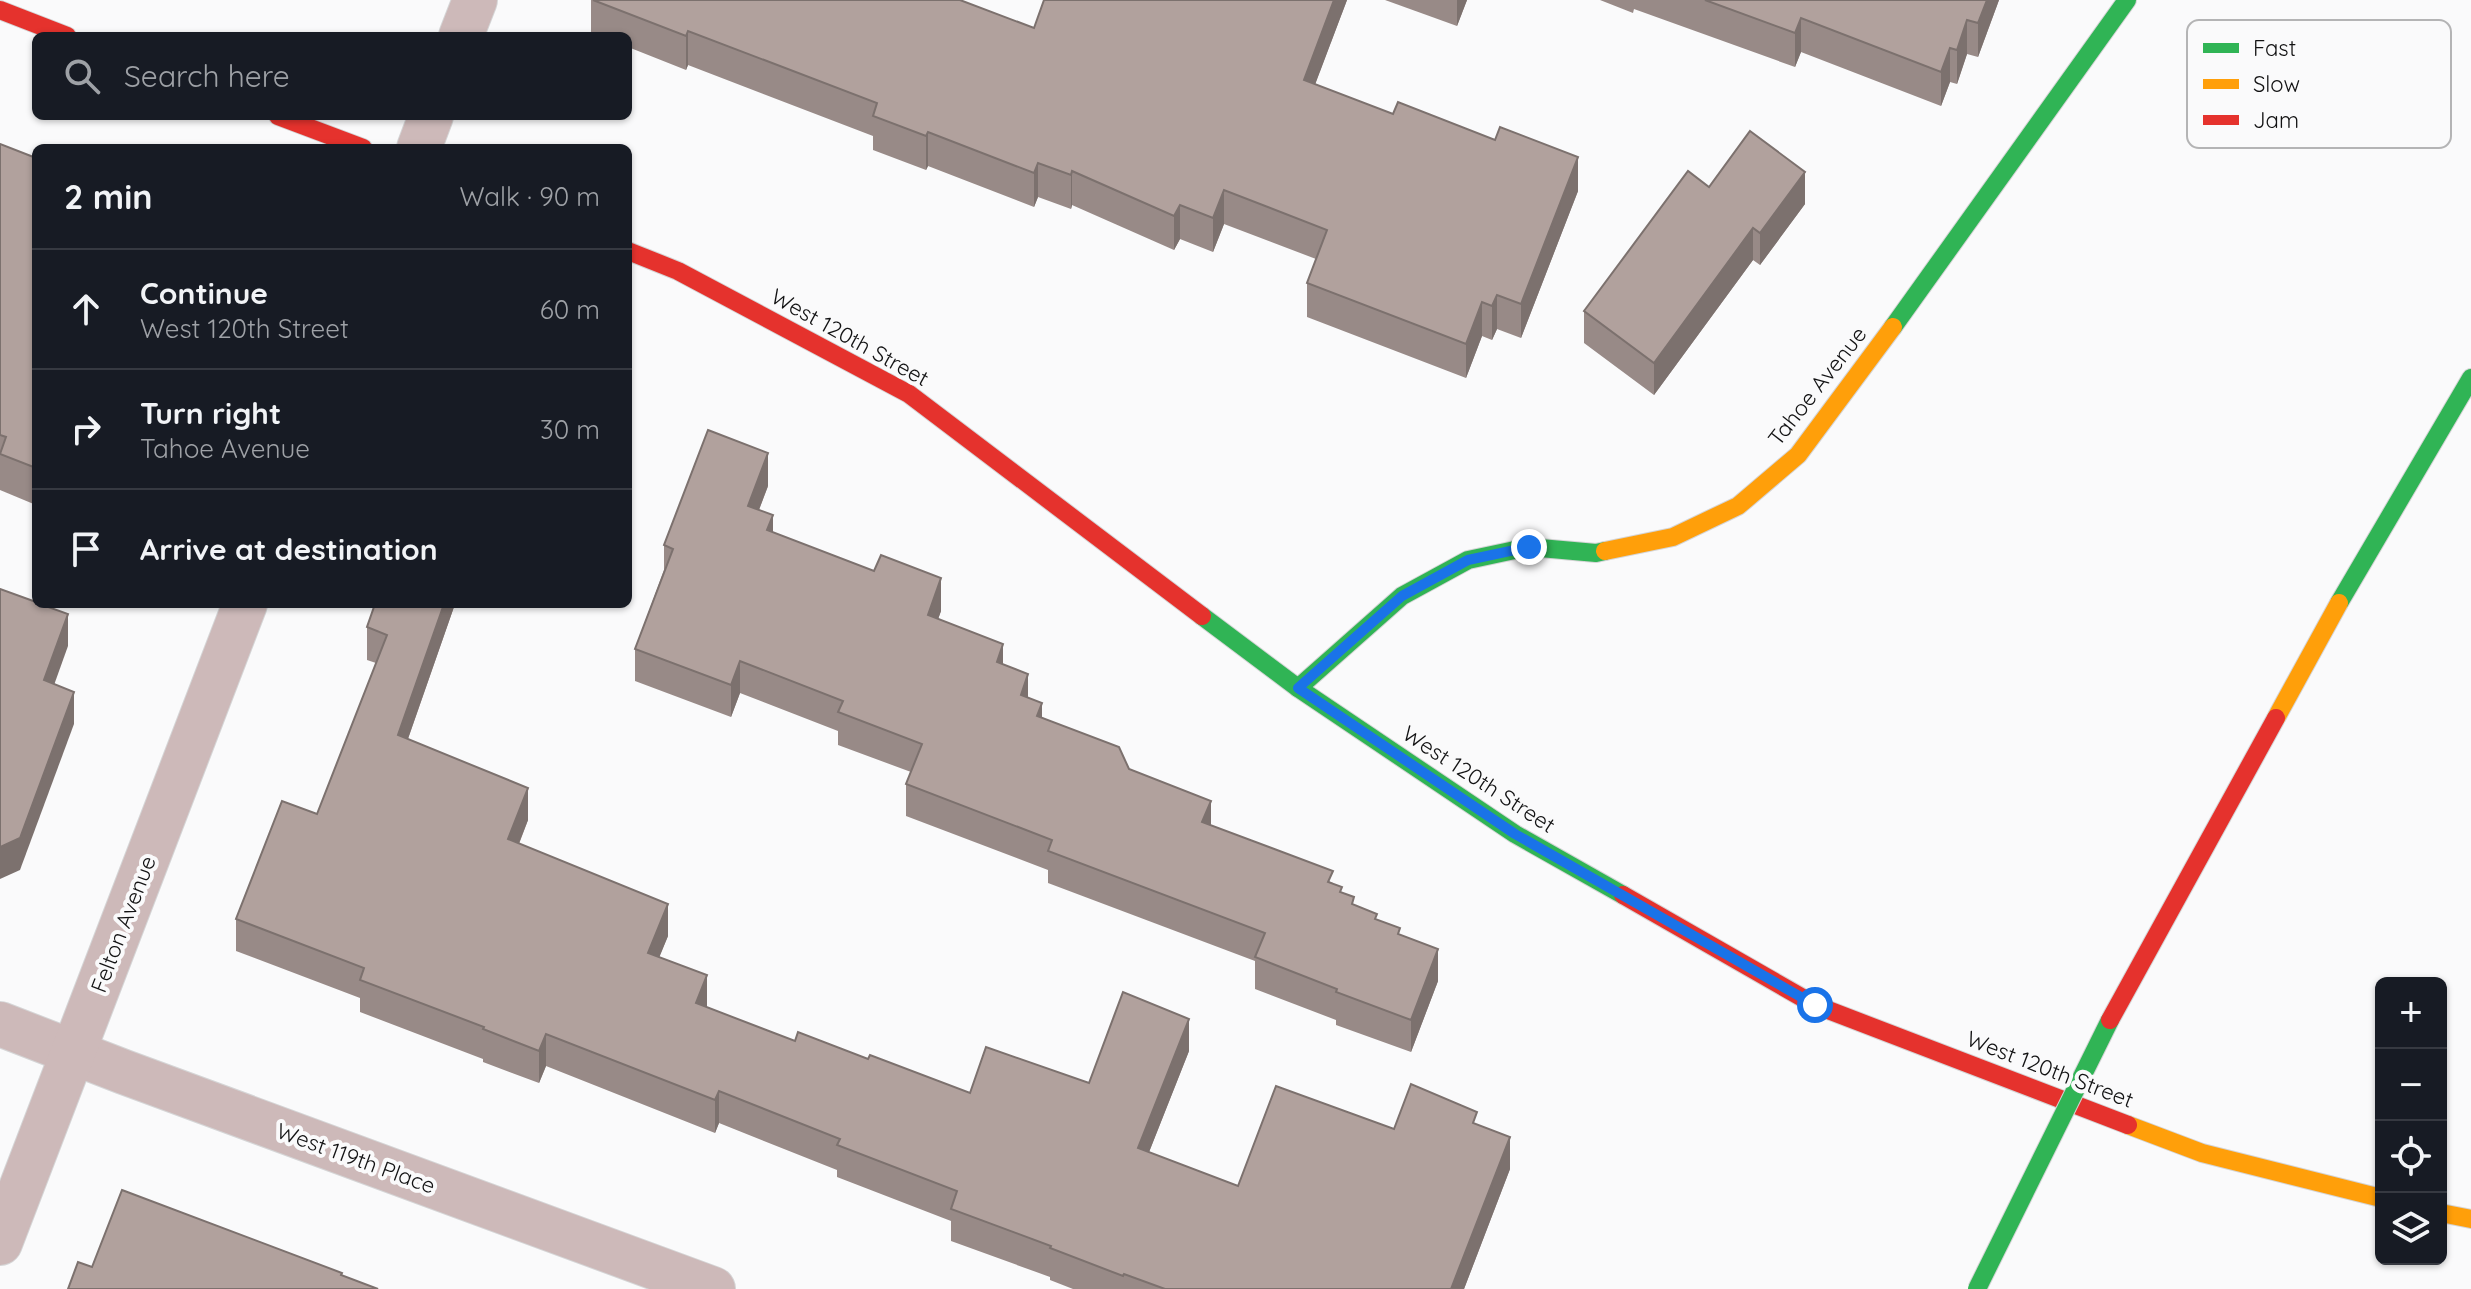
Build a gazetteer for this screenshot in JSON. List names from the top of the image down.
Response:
{
  "streets": {
    "main road": ["West 120th Street", "Tahoe Avenue"],
    "street": ["Felton Avenue", "West 119th Place"]
  },
  "crossings": [
    ["West 120th Street", "Tahoe Avenue"],
    ["Felton Avenue", "West 119th Place"]
  ],
  "legend": ["Fast", "Slow", "Jam"],
  "page": {
    "search": "Search here",
    "heading": ["2 min", "Walk · 90 m"],
    "list": [
      ["Continue", "West 120th Street", "60 m"],
      ["Turn right", "Tahoe Avenue", "30 m"],
      "Arrive at destination"
    ],
    "map_buttons": ["+", "−"]
  }
}
